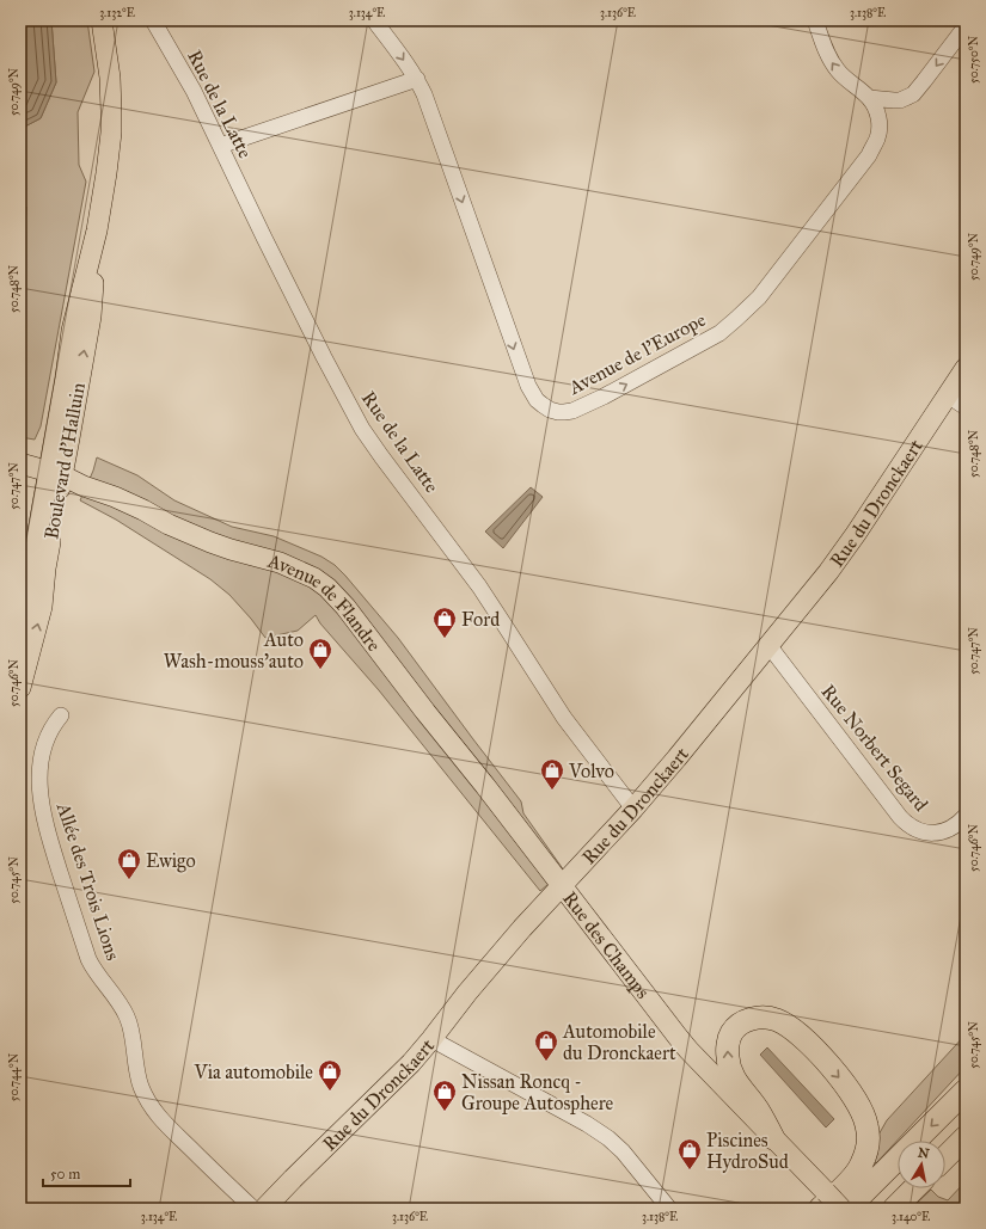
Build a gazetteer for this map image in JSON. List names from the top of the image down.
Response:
{
  "streets": {
    "main road": [
      "Boulevard d'Halluin",
      "Rue du Dronckaert",
      "Avenue de Flandre",
      "Rue des Champs"
    ],
    "street": [
      "Rue de la Latte",
      "Avenue de l'Europe",
      "Rue Norbert Segard",
      "Allée des Trois Lions"
    ]
  },
  "crossings": [
    ["Rue de la Latte", "Rue du Dronckaert"],
    ["Boulevard d'Halluin", "Avenue de Flandre"],
    ["Rue du Dronckaert", "Avenue de Flandre"],
    ["Rue du Dronckaert", "Rue Norbert Segard"],
    ["Rue du Dronckaert", "Rue des Champs"],
    ["Avenue de Flandre", "Rue des Champs"]
  ],
  "places": {
    "shop": [
      "Ford",
      "Auto Wash-mouss'auto",
      "Volvo",
      "Ewigo",
      "Automobile du Dronckaert",
      "Via automobile",
      "Nissan Roncq - Groupe Autosphere",
      "Piscines HydroSud"
    ]
  },
  "scale_bar": "50 m",
  "north": "top",
  "coordinates": [
    "3.132°E",
    "3.134°E",
    "3.136°E",
    "3.138°E",
    "50.750°N",
    "50.749°N",
    "50.748°N",
    "50.747°N",
    "50.746°N",
    "50.745°N",
    "50.744°N",
    "3.140°E"
  ]
}
